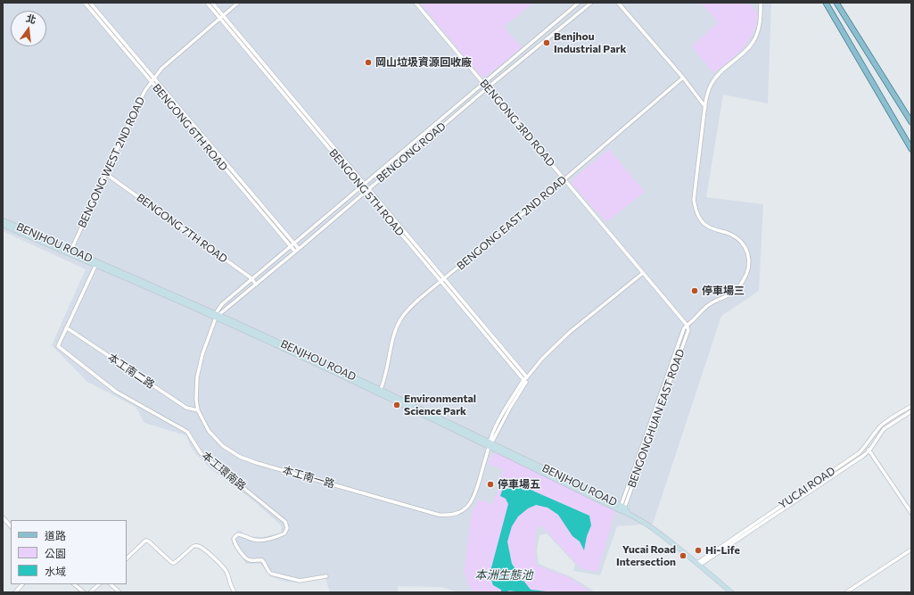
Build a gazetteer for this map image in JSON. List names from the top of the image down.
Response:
{
  "streets": {
    "main road": ["BENJHOU ROAD"],
    "street": [
      "BENGONG 3RD ROAD",
      "BENGONG 6TH ROAD",
      "BENGONG ROAD",
      "BENGONG WEST 2ND ROAD",
      "BENGONG 5TH ROAD",
      "BENGONG EAST 2ND ROAD",
      "BENGONG 7TH ROAD",
      "本工南二路",
      "BENGONGHUAN EAST ROAD",
      "本工環南路",
      "本工南一路",
      "YUCAI ROAD"
    ]
  },
  "crossings": [
    ["BENGONG 3RD ROAD", "BENGONG ROAD"],
    ["BENGONG 3RD ROAD", "BENGONG EAST 2ND ROAD"],
    ["BENGONG 3RD ROAD", "BENGONGHUAN EAST ROAD"],
    ["BENGONG 6TH ROAD", "BENGONG ROAD"],
    ["BENGONG 6TH ROAD", "BENGONG WEST 2ND ROAD"],
    ["BENGONG ROAD", "BENGONG 5TH ROAD"],
    ["BENGONG ROAD", "BENGONG 7TH ROAD"],
    ["BENGONG ROAD", "BENJHOU ROAD"],
    ["BENGONG ROAD", "本工南一路"],
    ["BENGONG WEST 2ND ROAD", "BENGONG 5TH ROAD"],
    ["BENGONG WEST 2ND ROAD", "BENGONG 7TH ROAD"],
    ["BENGONG WEST 2ND ROAD", "BENJHOU ROAD"],
    ["BENGONG 5TH ROAD", "BENGONG EAST 2ND ROAD"],
    ["BENGONG 5TH ROAD", "本工南一路"],
    ["BENGONG EAST 2ND ROAD", "BENJHOU ROAD"],
    ["BENJHOU ROAD", "BENGONGHUAN EAST ROAD"],
    ["BENJHOU ROAD", "本工環南路"],
    ["BENJHOU ROAD", "本工南一路"],
    ["BENJHOU ROAD", "YUCAI ROAD"],
    ["本工南二路", "本工環南路"],
    ["本工南二路", "本工南一路"]
  ],
  "water": ["本洲生態池"],
  "places": [
    "Benjhou Industrial Park",
    "岡山垃圾資源回收廠",
    "停車場三",
    "Environmental Science Park",
    "停車場五",
    "Hi-Life",
    "Yucai Road Intersection"
  ],
  "legend": ["道路", "公園", "水域"],
  "north": "top"
}
